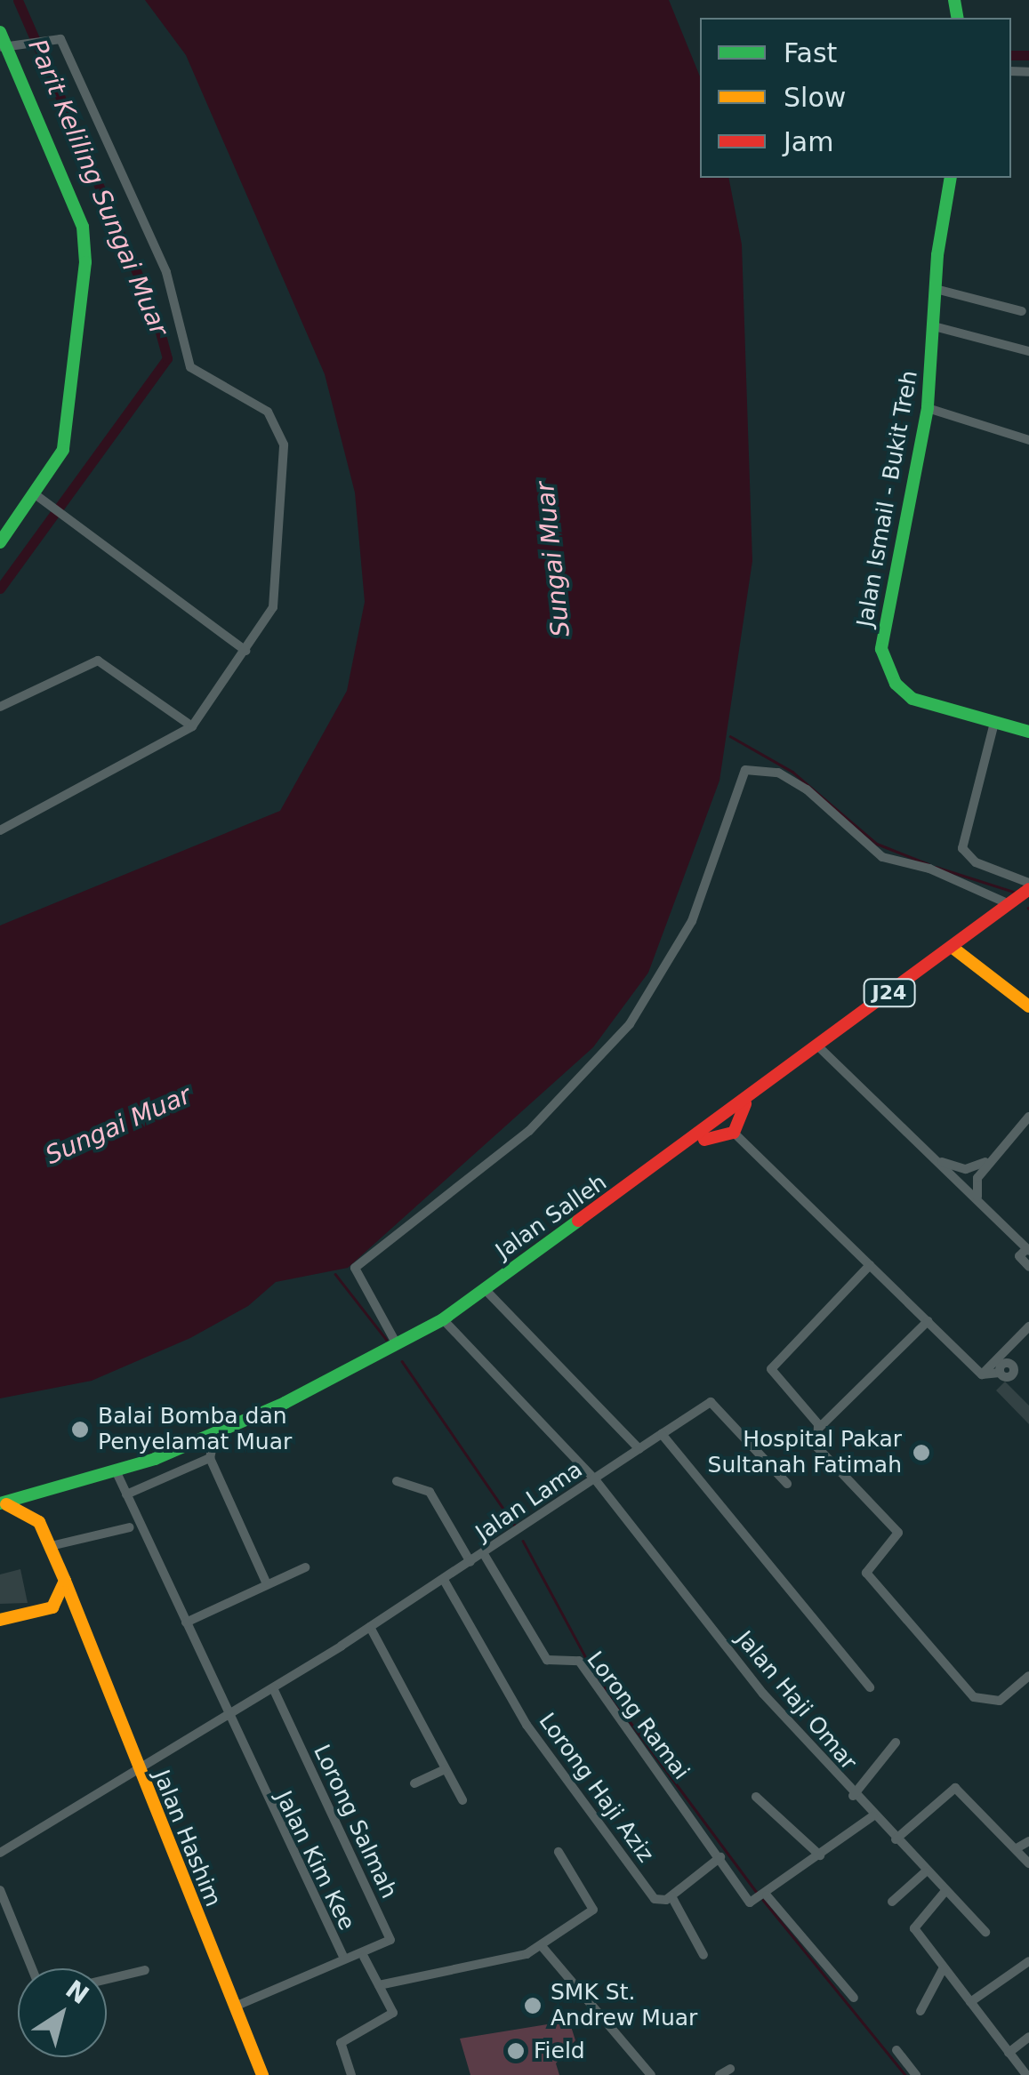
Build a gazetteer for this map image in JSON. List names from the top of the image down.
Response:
{
  "streets": {
    "street": [
      "Jalan Ismail - Bukit Treh",
      "J24",
      "Jalan Salleh",
      "Jalan Lama",
      "Jalan Haji Omar",
      "Lorong Ramai",
      "Lorong Haji Aziz",
      "Lorong Salmah",
      "Jalan Hashim",
      "Jalan Kim Kee"
    ]
  },
  "crossings": [
    ["Jalan Salleh", "Jalan Haji Omar"],
    ["Jalan Salleh", "Jalan Kim Kee"],
    ["Jalan Lama", "Jalan Haji Omar"],
    ["Jalan Lama", "Lorong Ramai"],
    ["Jalan Lama", "Lorong Haji Aziz"],
    ["Jalan Lama", "Lorong Salmah"],
    ["Jalan Lama", "Jalan Hashim"],
    ["Jalan Lama", "Jalan Kim Kee"],
    ["Jalan Hashim", "Jalan Kim Kee"]
  ],
  "water": ["Parit Keliling Sungai Muar", "Sungai Muar"],
  "places": [
    "Balai Bomba dan Penyelamat Muar",
    "Hospital Pakar Sultanah Fatimah",
    "SMK St. Andrew Muar",
    "Field"
  ],
  "legend": ["Fast", "Slow", "Jam"],
  "north": "top right"
}
